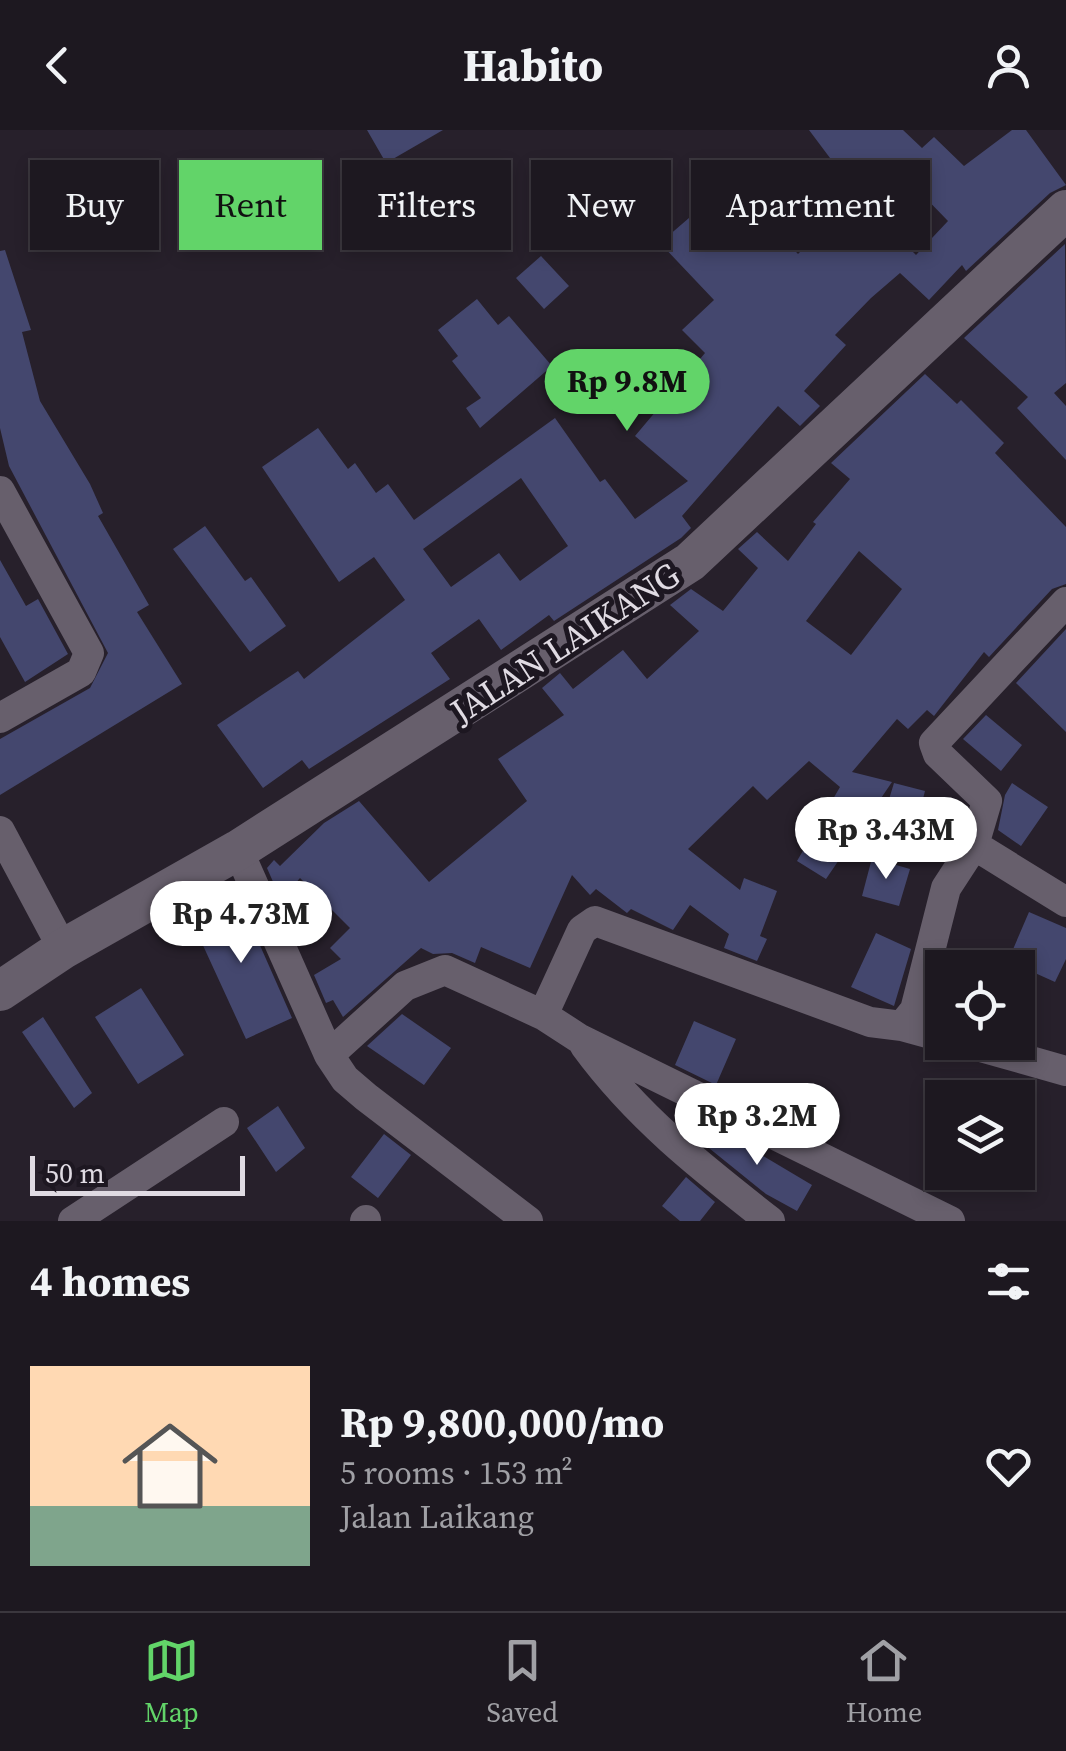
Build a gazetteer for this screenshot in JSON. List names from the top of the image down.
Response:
{
  "streets": {
    "main road": ["JALAN LAIKANG"]
  },
  "scale_bar": "50 m",
  "page": {
    "header": "Habito",
    "chip": [
      "Buy",
      "Rent",
      "Filters",
      "New",
      "Apartment"
    ],
    "price": [
      "Rp 9.8M",
      "Rp 3.43M",
      "Rp 4.73M",
      "Rp 3.2M"
    ],
    "scale": "50 m",
    "heading": "4 homes",
    "list": [
      {
        "name": "Rp 9,800,000/mo",
        "note": "5 rooms · 153 m² · Jalan Laikang"
      }
    ],
    "tabs": ["Map", "Saved", "Home"]
  }
}
